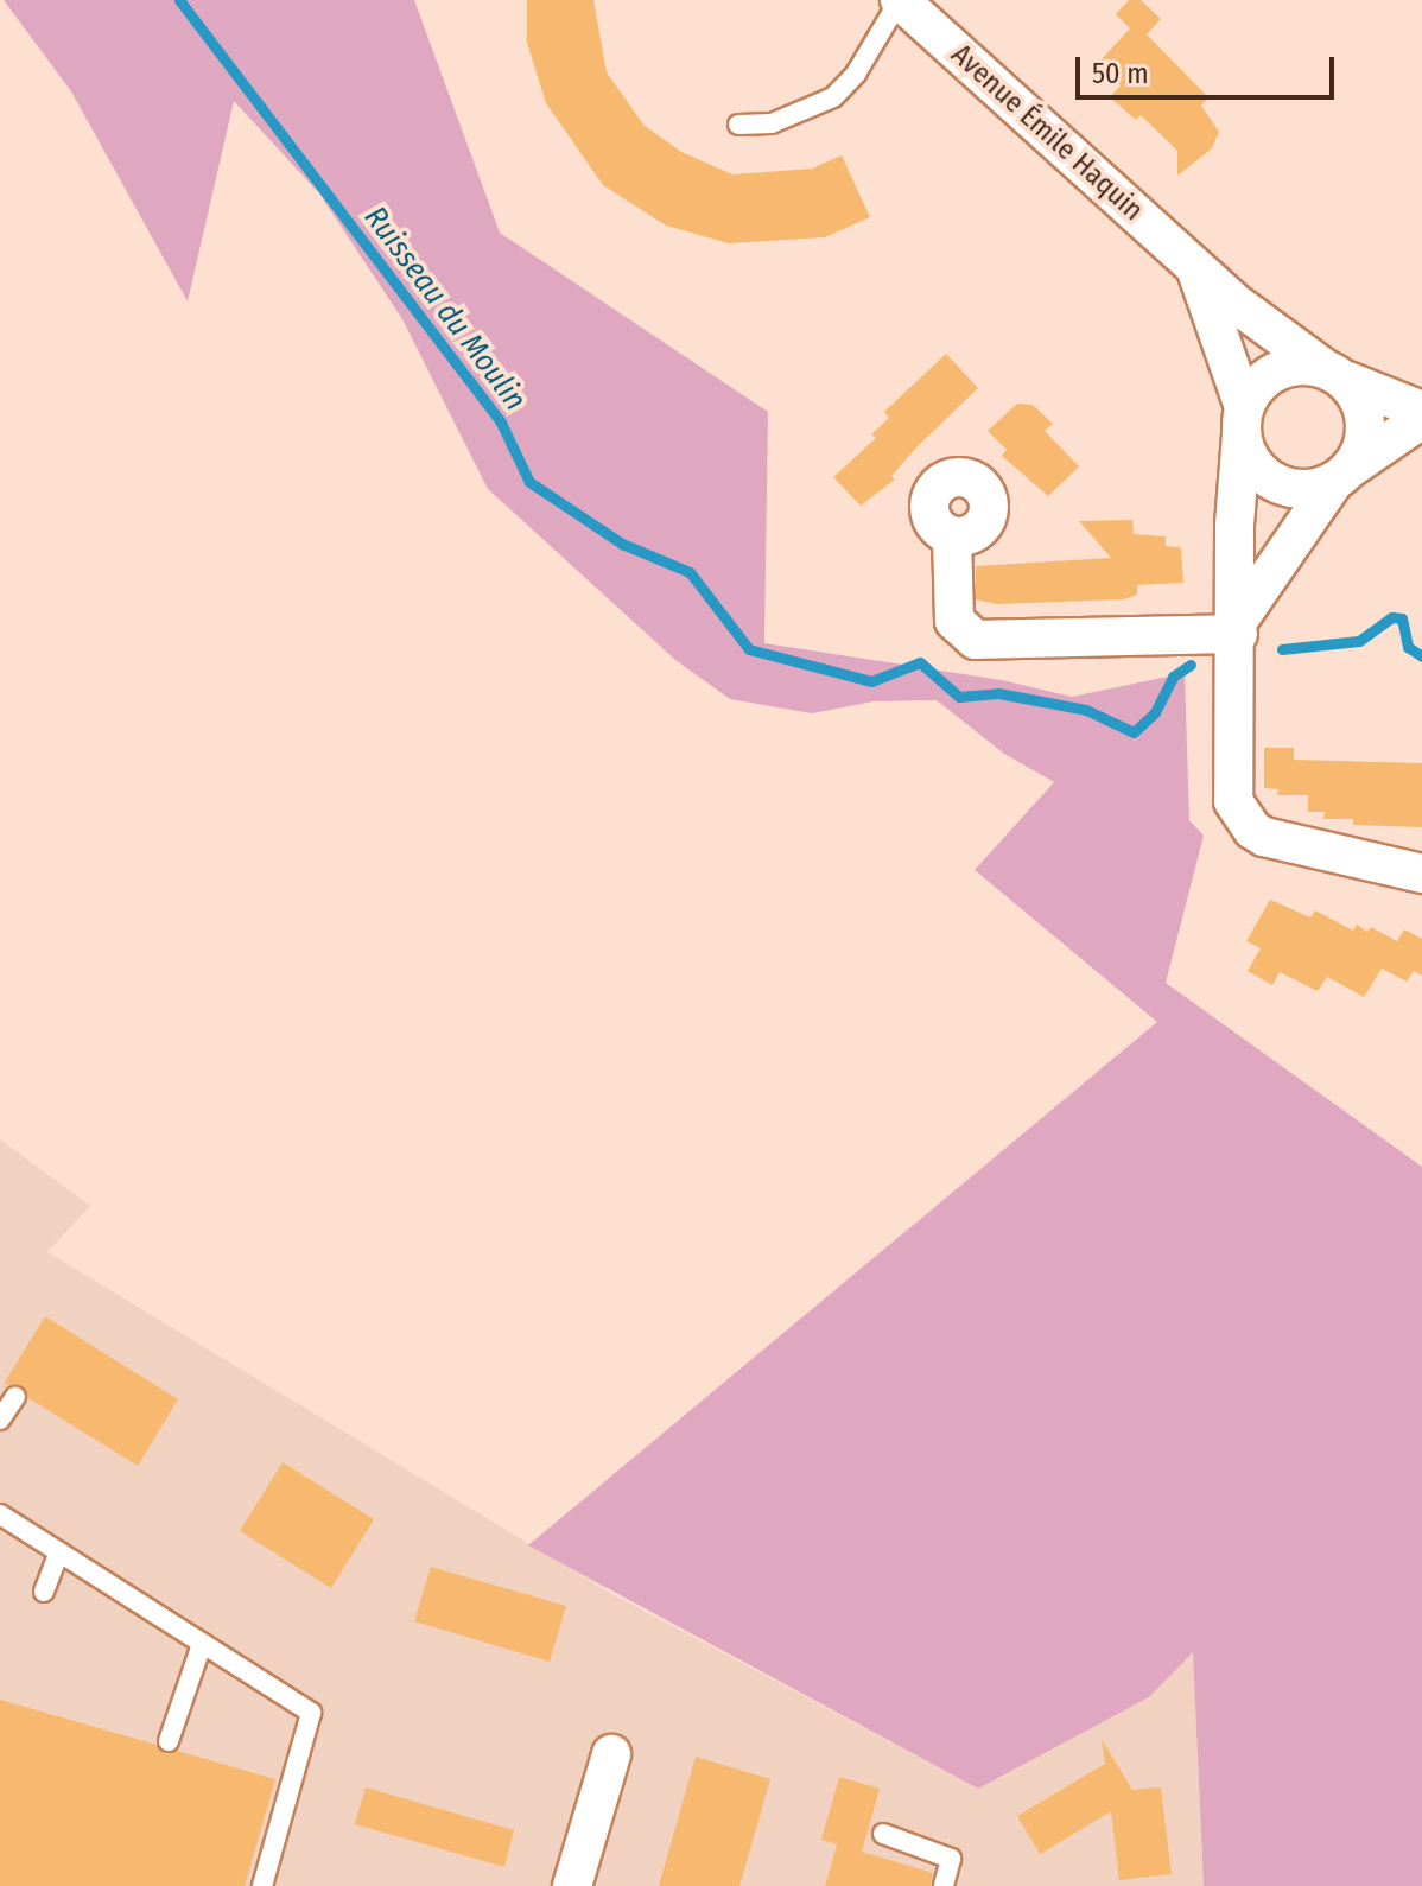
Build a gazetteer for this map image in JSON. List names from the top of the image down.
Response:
{
  "streets": {
    "street": ["Avenue Émile Haquin"]
  },
  "water": ["Ruisseau du Moulin"],
  "scale_bar": "50 m"
}
